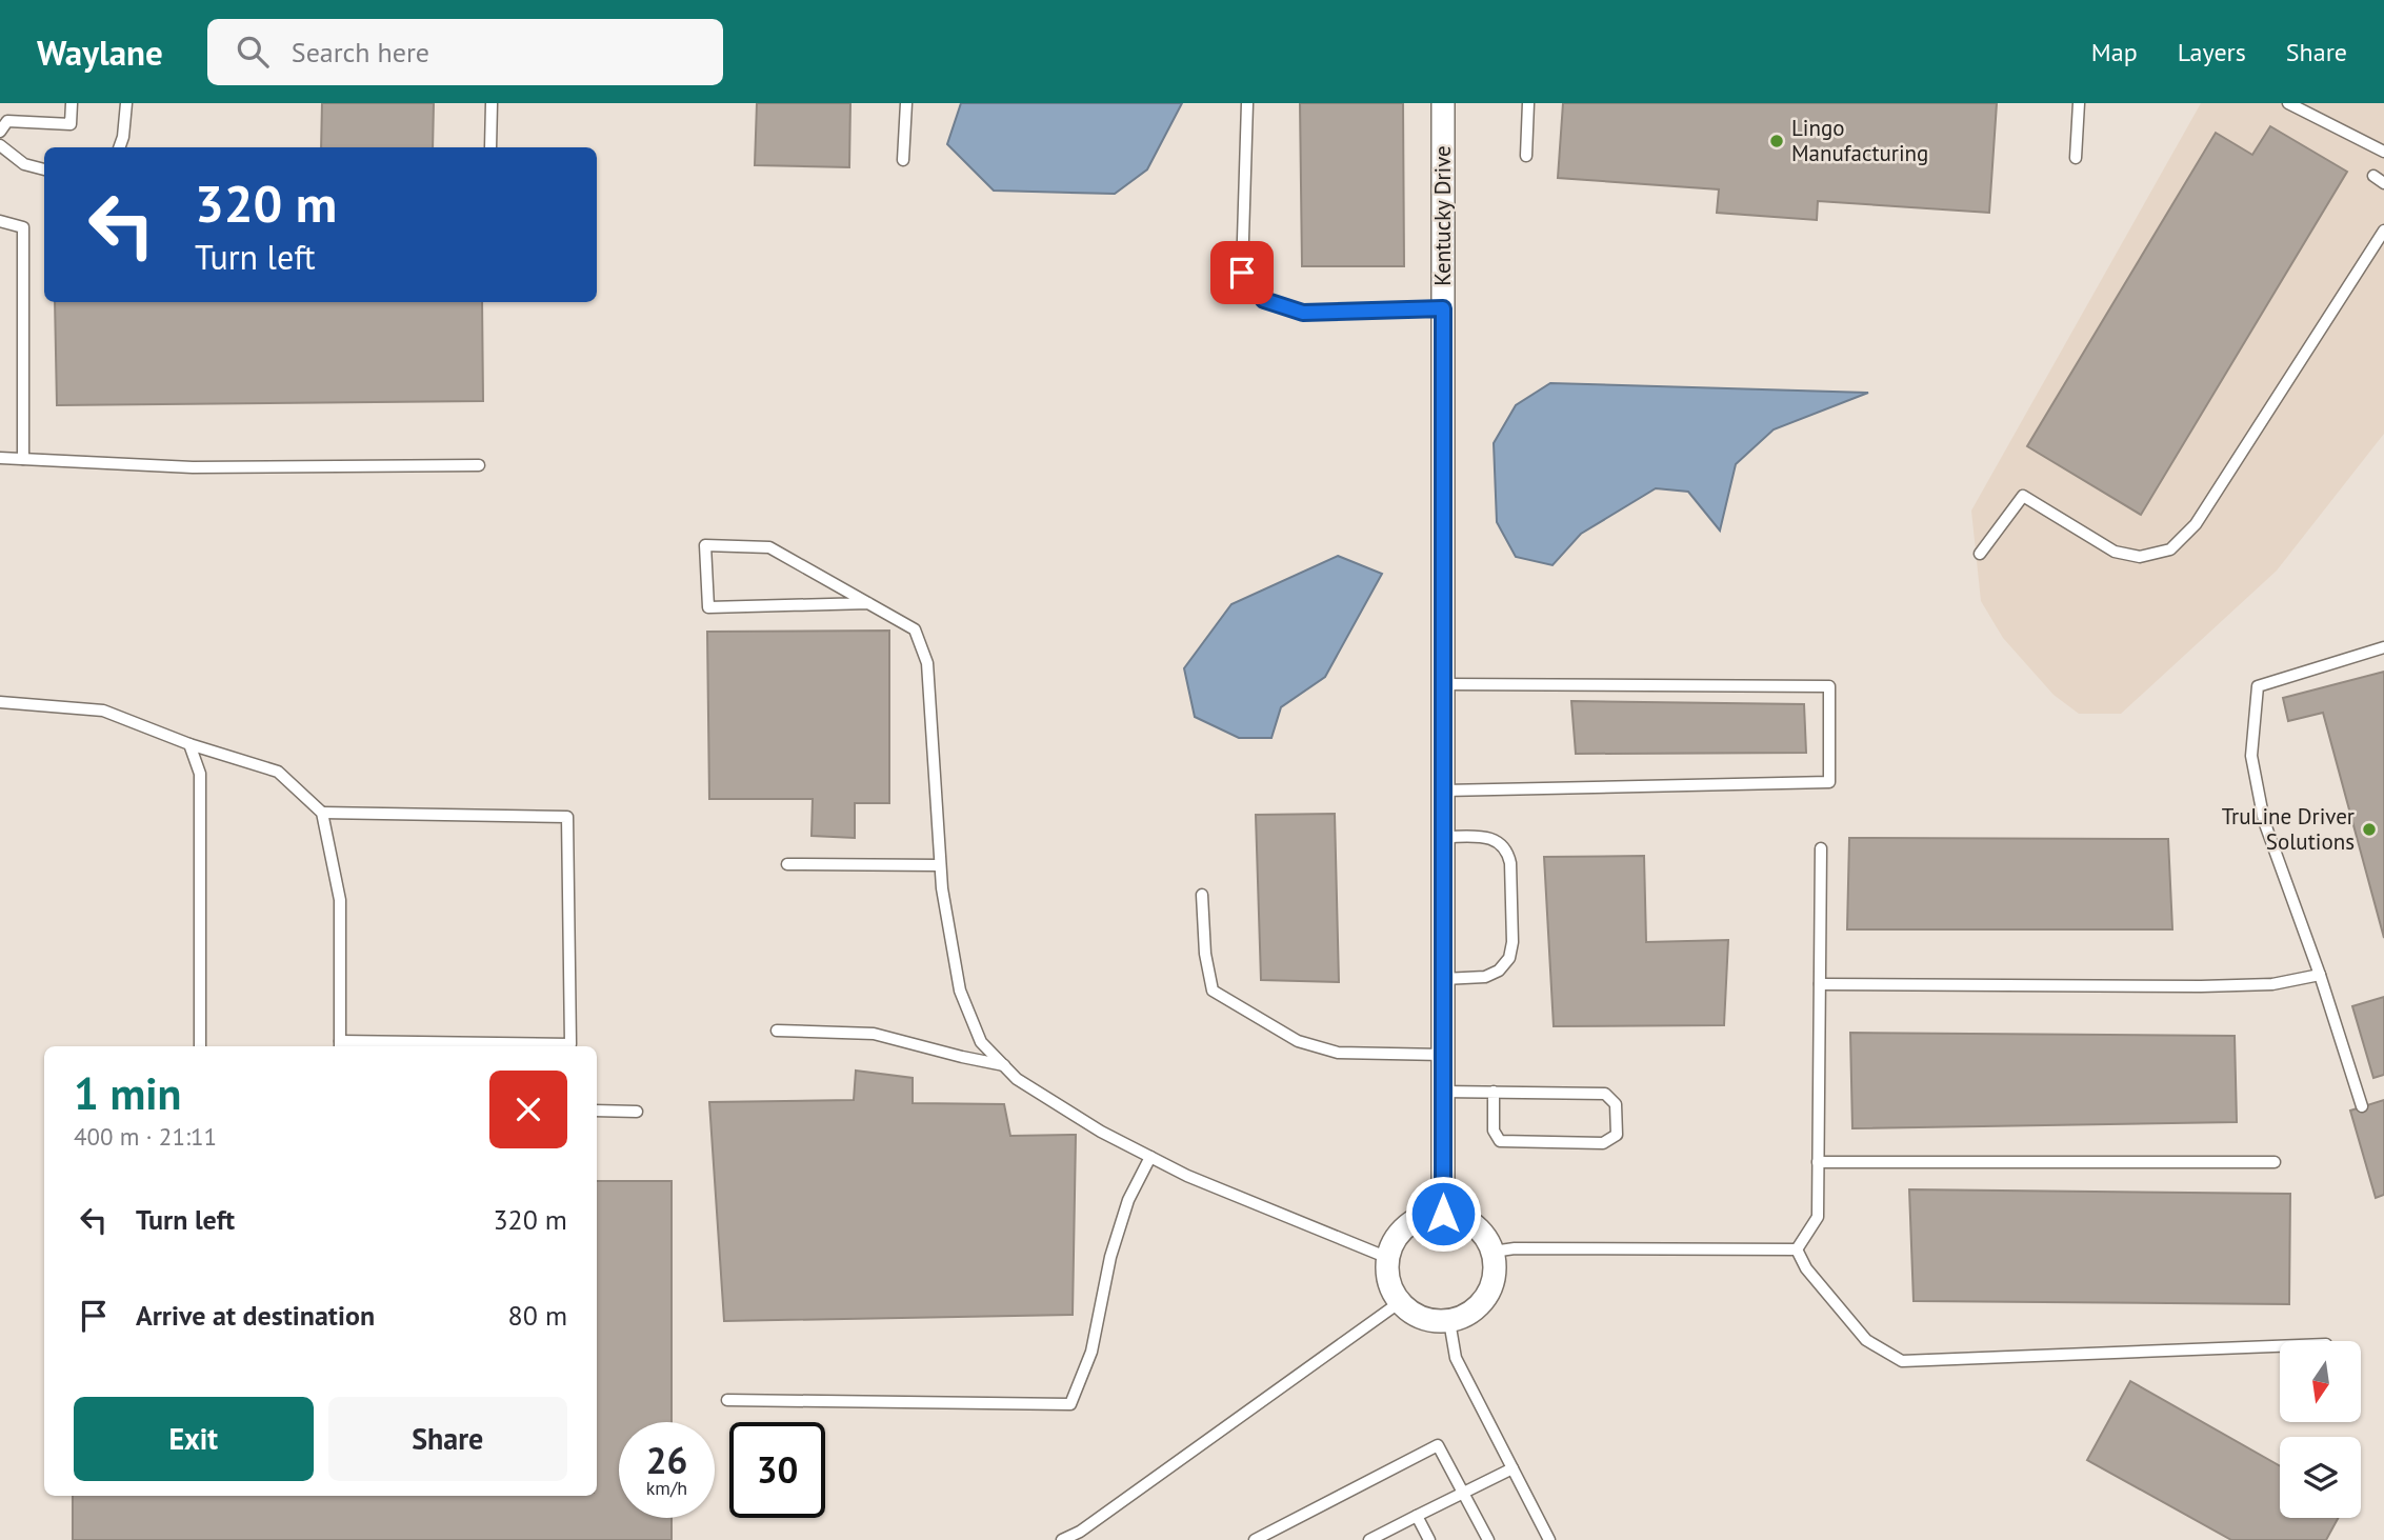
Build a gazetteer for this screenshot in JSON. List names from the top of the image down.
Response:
{
  "streets": {
    "street": ["Kentucky Drive"]
  },
  "places": ["Lingo Manufacturing", "TruLine Driver Solutions"],
  "north": "bottom",
  "page": {
    "header": "Waylane",
    "search": "Search here",
    "nav": ["Map", "Layers", "Share"],
    "turn": ["320 m", "Turn left"],
    "heading": ["1 min", "400 m · 21:11"],
    "list": [
      {
        "name": "Turn left",
        "value": "320 m"
      },
      {
        "name": "Arrive at destination",
        "value": "80 m"
      }
    ],
    "buttons": ["Exit", "Share"],
    "speed": "26 km/h",
    "limit": "30"
  }
}
